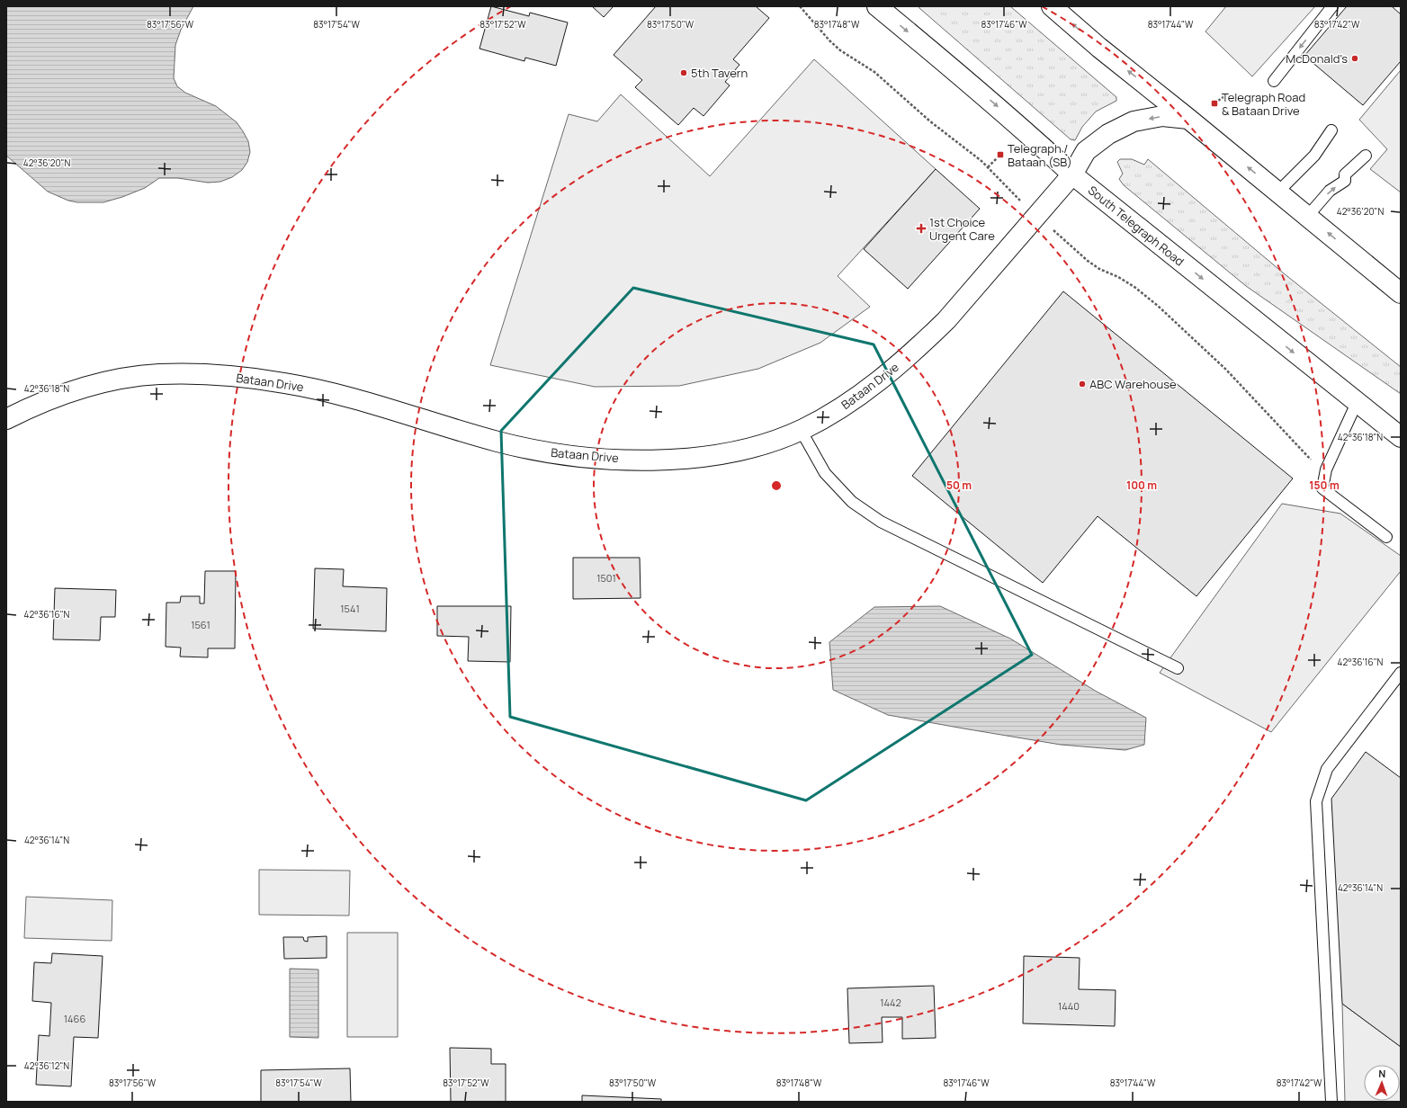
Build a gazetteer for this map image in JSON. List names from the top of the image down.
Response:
{
  "streets": {
    "main road": ["South Telegraph Road", "Bataan Drive"]
  },
  "crossings": [
    ["South Telegraph Road", "Bataan Drive"]
  ],
  "places": {
    "other": ["McDonald's", "5th Tavern", "ABC Warehouse"],
    "transit": ["Telegraph Road & Bataan Drive", "Telegraph / Bataan (SB)"],
    "health": ["1st Choice Urgent Care"]
  },
  "house_numbers": [
    "1501",
    "1541",
    "1561",
    "1442",
    "1440",
    "1466"
  ],
  "north": "top",
  "coordinates": [
    "83°17'56\"W",
    "83°17'54\"W",
    "83°17'52\"W",
    "83°17'50\"W",
    "83°17'48\"W",
    "83°17'46\"W",
    "83°17'44\"W",
    "83°17'42\"W",
    "42°36'20\"N",
    "42°36'18\"N",
    "42°36'16\"N",
    "42°36'14\"N",
    "42°36'12\"N"
  ],
  "rings": ["50 m", "100 m", "150 m"]
}
